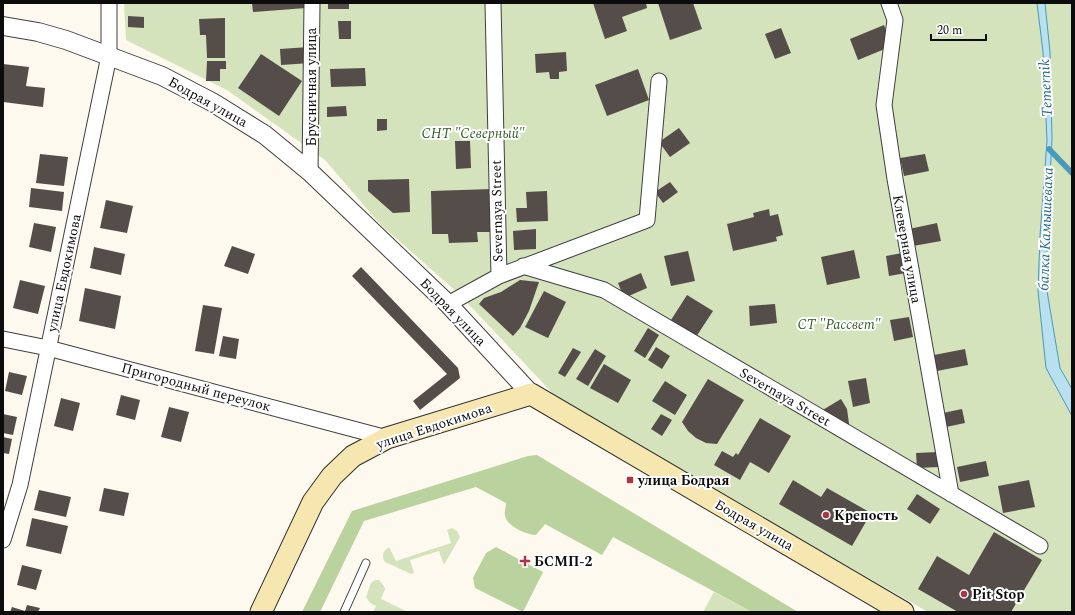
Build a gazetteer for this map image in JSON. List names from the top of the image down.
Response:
{
  "streets": {
    "main road": ["Бодрая улица", "улица Евдокимова"],
    "street": [
      "Брусничная улица",
      "Severnaya Street",
      "Клеверная улица",
      "Пригородный переулок"
    ]
  },
  "crossings": [
    ["Брусничная улица", "Бодрая улица"],
    ["Бодрая улица", "Severnaya Street"],
    ["Бодрая улица", "улица Евдокимова"],
    ["Severnaya Street", "Клеверная улица"],
    ["улица Евдокимова", "Пригородный переулок"]
  ],
  "water": ["Temernik", "балка Камышеваха"],
  "parks": ["СНТ \"Северный\"", "СТ \"Рассвет\""],
  "places": {
    "transit": ["улица Бодрая"],
    "other": ["Крепость", "Pit Stop"],
    "health": ["БСМП-2"]
  },
  "scale_bar": "20 m"
}
